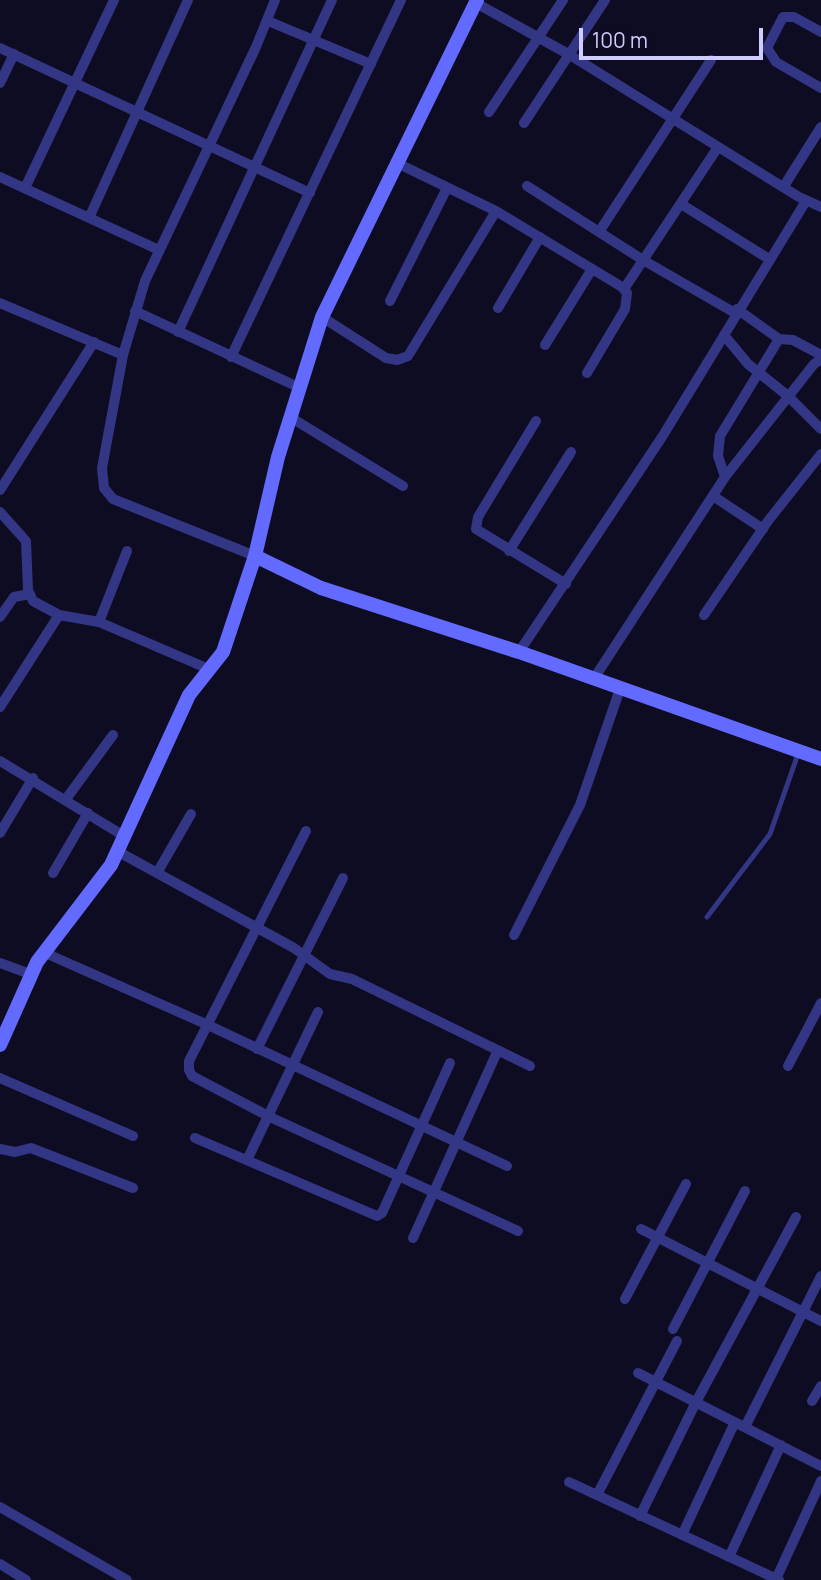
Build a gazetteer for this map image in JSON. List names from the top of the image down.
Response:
{
  "scale_bar": "100 m"
}
